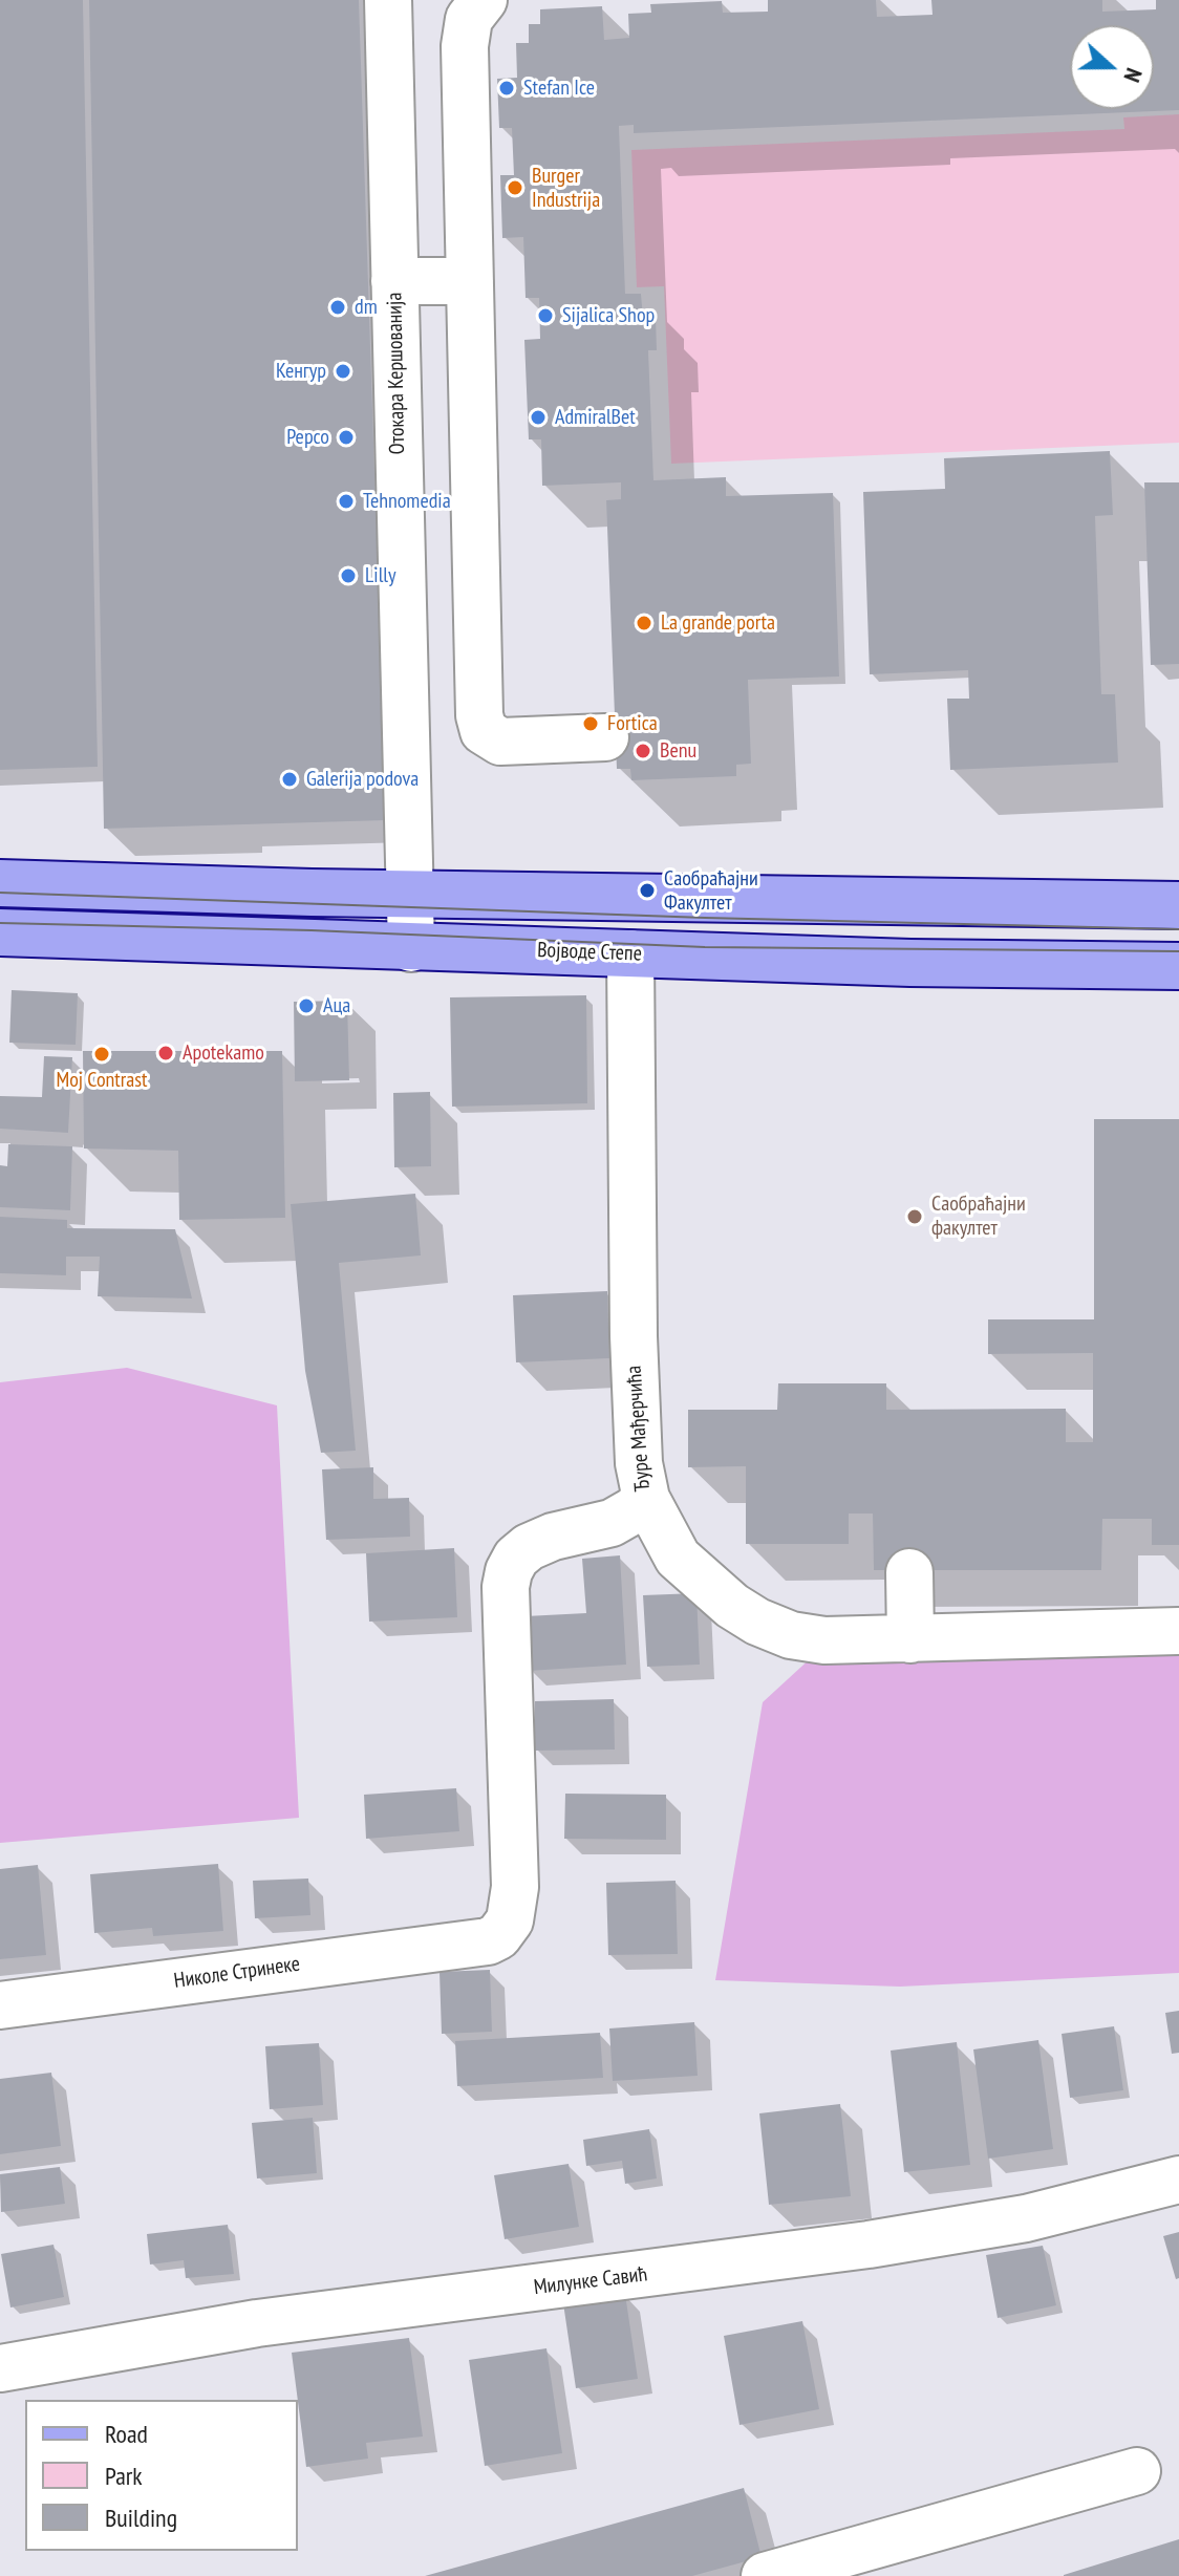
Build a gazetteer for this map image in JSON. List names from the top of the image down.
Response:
{
  "streets": {
    "main road": ["Војводе Степе"],
    "street": [
      "Отокара Кершованија",
      "Ђуре Мађерчића",
      "Николе Стринеке",
      "Милунке Савић"
    ]
  },
  "crossings": [
    ["Отокара Кершованија", "Војводе Степе"],
    ["Војводе Степе", "Ђуре Мађерчића"],
    ["Ђуре Мађерчића", "Николе Стринеке"]
  ],
  "places": [
    "Stefan Ice",
    "Burger Industrija",
    "dm",
    "Sijalica Shop",
    "Кенгур",
    "AdmiralBet",
    "Pepco",
    "Tehnomedia",
    "Lilly",
    "La grande porta",
    "Fortica",
    "Benu",
    "Galerija podova",
    "Саобраћајни Факултет",
    "Аца",
    "Apotekamo",
    "Moj Contrast",
    "Саобраћајни факултет"
  ],
  "legend": ["Road", "Park", "Building"],
  "north": "right"
}
